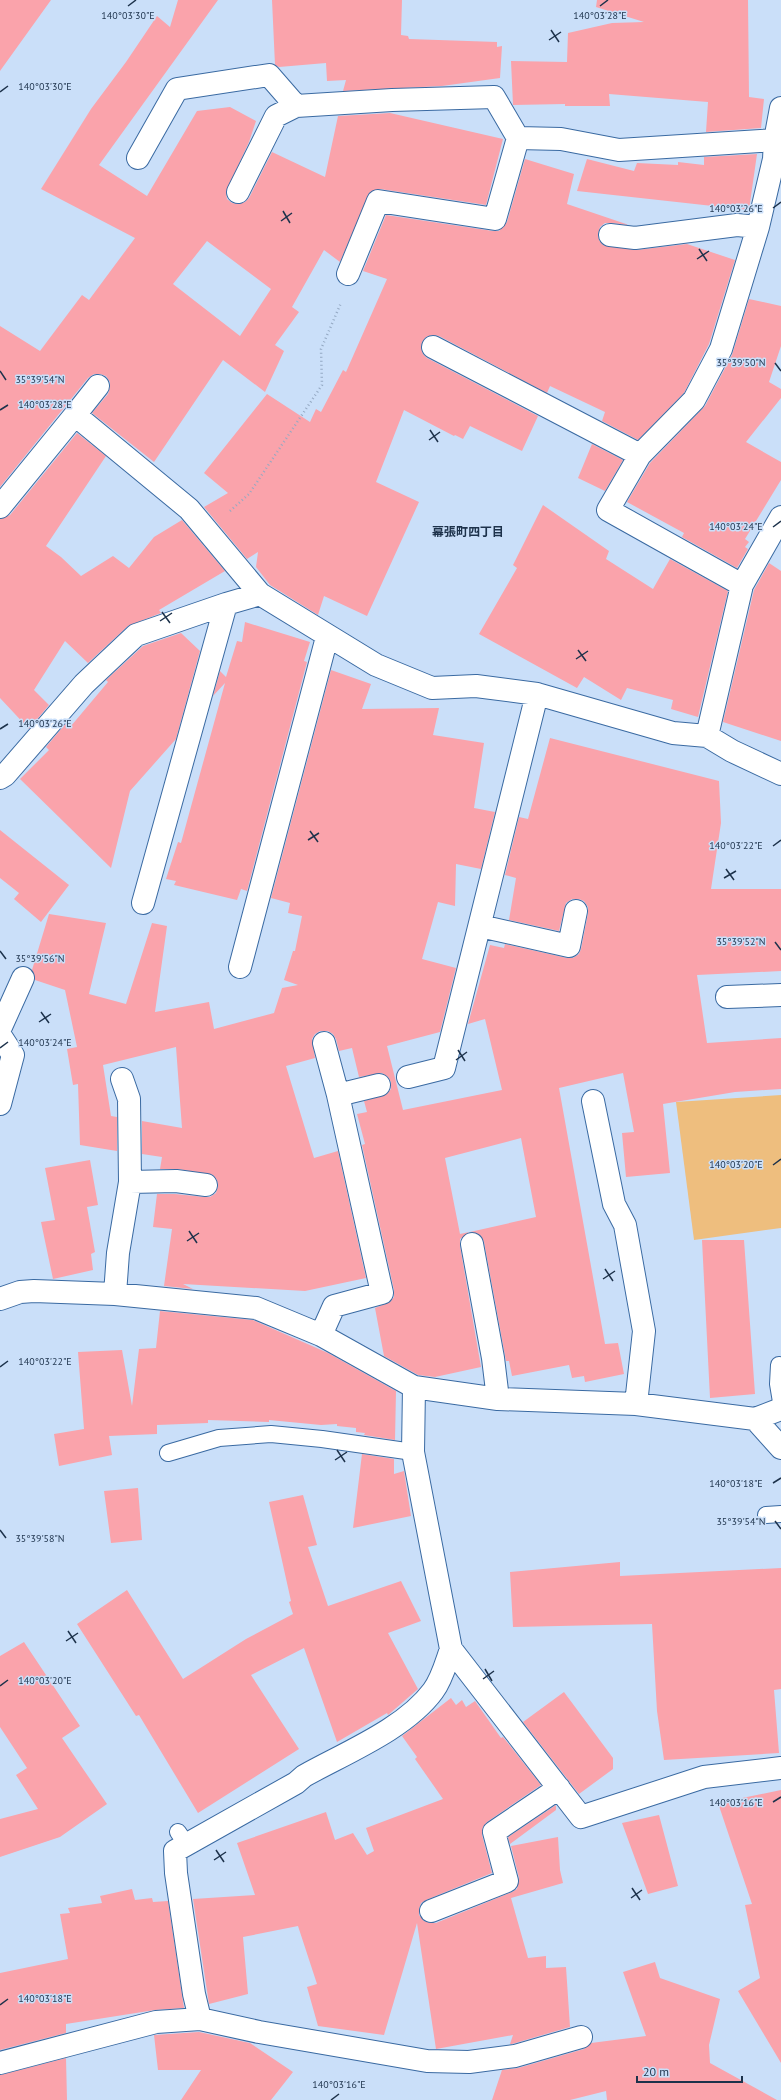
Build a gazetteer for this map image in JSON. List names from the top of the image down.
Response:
{
  "districts": ["幕張町四丁目"],
  "scale_bar": "20 m",
  "coordinates": [
    "140°03'30\"E",
    "140°03'28\"E",
    "140°03'26\"E",
    "35°39'50\"N",
    "35°39'54\"N",
    "140°03'24\"E",
    "140°03'22\"E",
    "35°39'52\"N",
    "35°39'56\"N",
    "140°03'20\"E",
    "140°03'18\"E",
    "35°39'58\"N",
    "140°03'16\"E"
  ]
}
